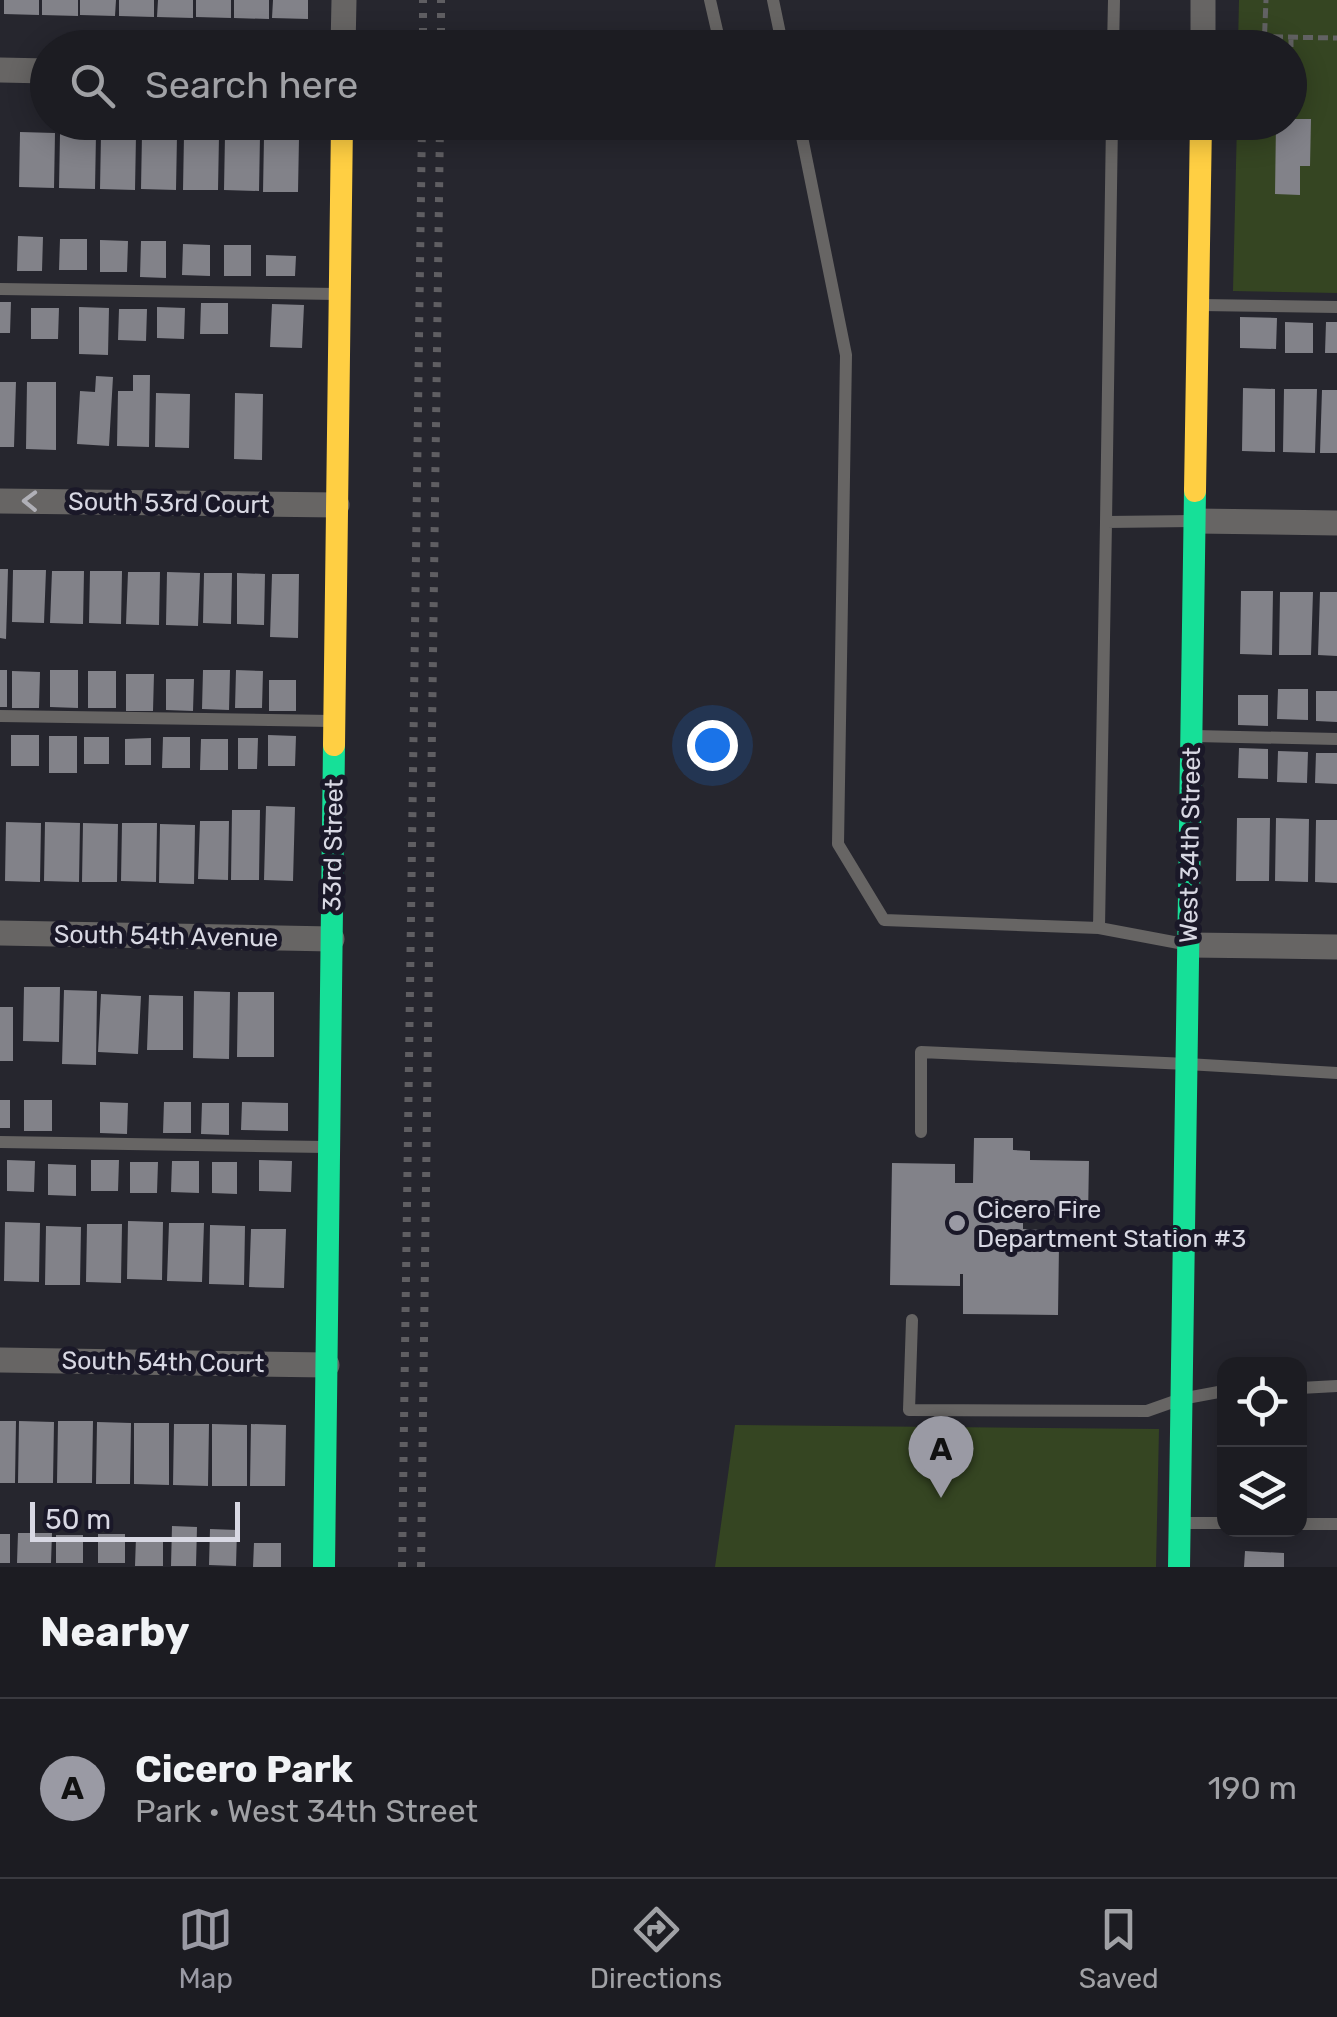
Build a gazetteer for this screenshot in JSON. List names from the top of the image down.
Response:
{
  "streets": {
    "street": [
      "South 53rd Court",
      "33rd Street",
      "West 34th Street",
      "South 54th Avenue",
      "South 54th Court"
    ]
  },
  "crossings": [
    ["South 53rd Court", "33rd Street"],
    ["33rd Street", "South 54th Avenue"],
    ["33rd Street", "South 54th Court"]
  ],
  "one_way": ["South 53rd Court"],
  "places": ["Cicero Fire Department Station #3"],
  "scale_bar": "50 m",
  "page": {
    "search": "Search here",
    "pins": "A",
    "scale": "50 m",
    "heading": "Nearby",
    "list": [
      {
        "mark": "A",
        "name": "Cicero Park",
        "note": "Park · West 34th Street",
        "value": "190 m"
      }
    ],
    "nav": ["Map", "Directions", "Saved"]
  }
}
